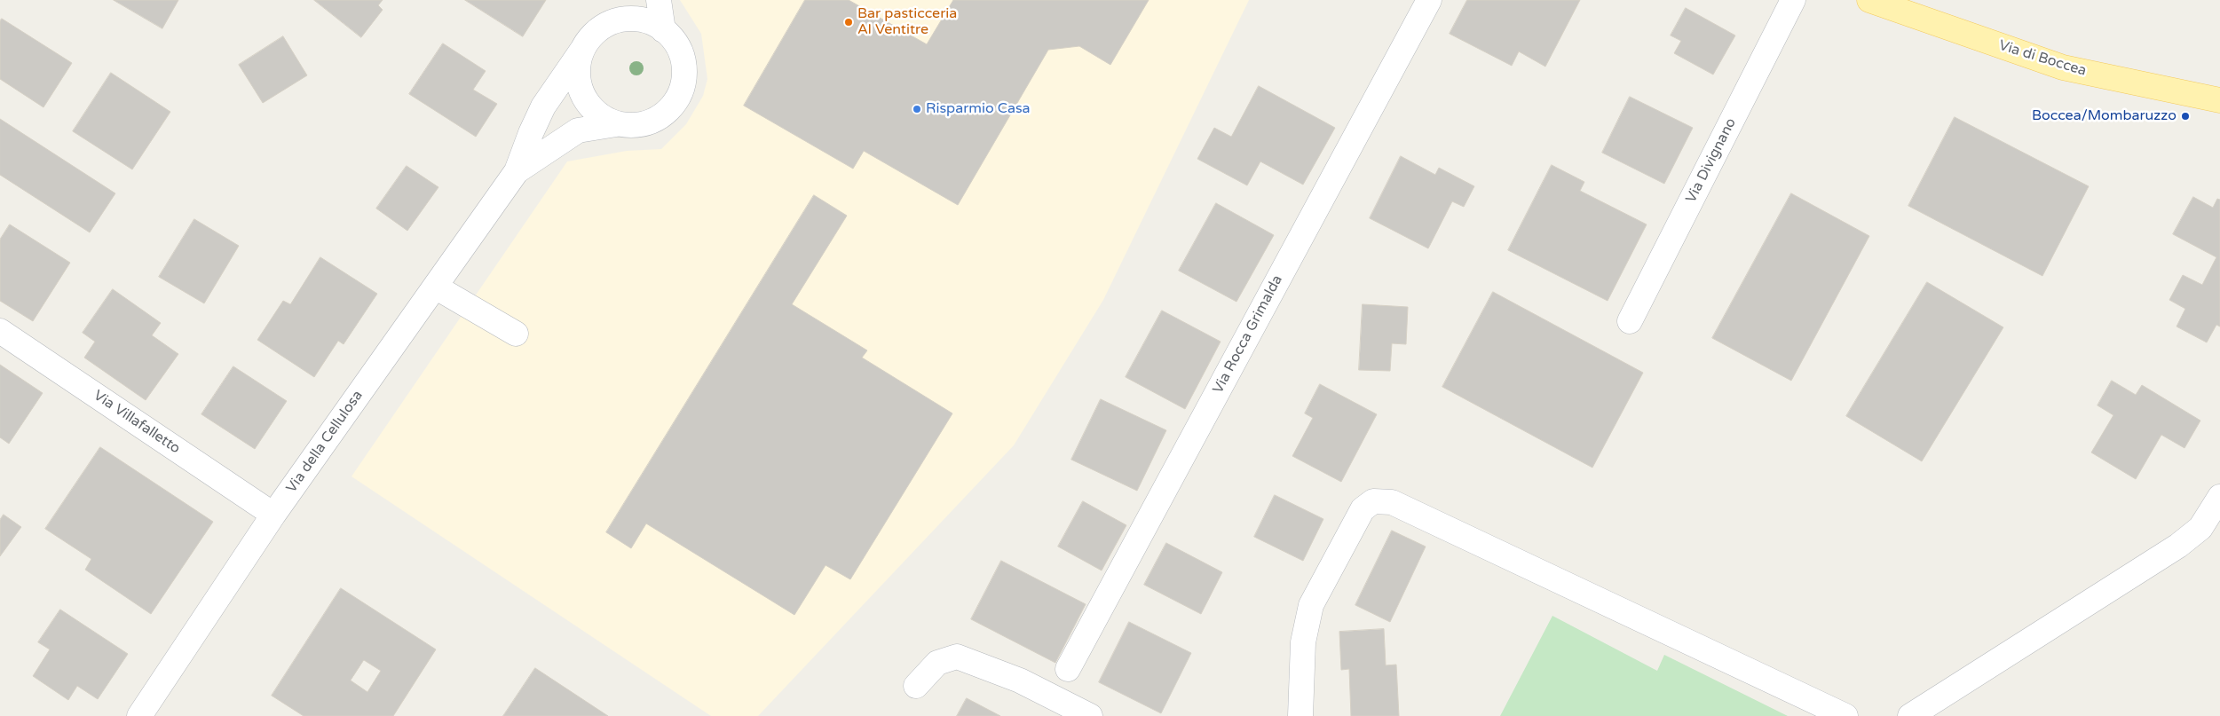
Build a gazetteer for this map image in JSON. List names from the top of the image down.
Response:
{
  "streets": {
    "main road": ["Via di Boccea"],
    "street": [
      "Via Divignano",
      "Via Rocca Grimalda",
      "Via Villafalletto",
      "Via della Cellulosa"
    ]
  },
  "crossings": [
    ["Via Villafalletto", "Via della Cellulosa"]
  ],
  "places": ["Bar pasticceria Al Ventitre", "Risparmio Casa", "Boccea/Mombaruzzo"]
}
